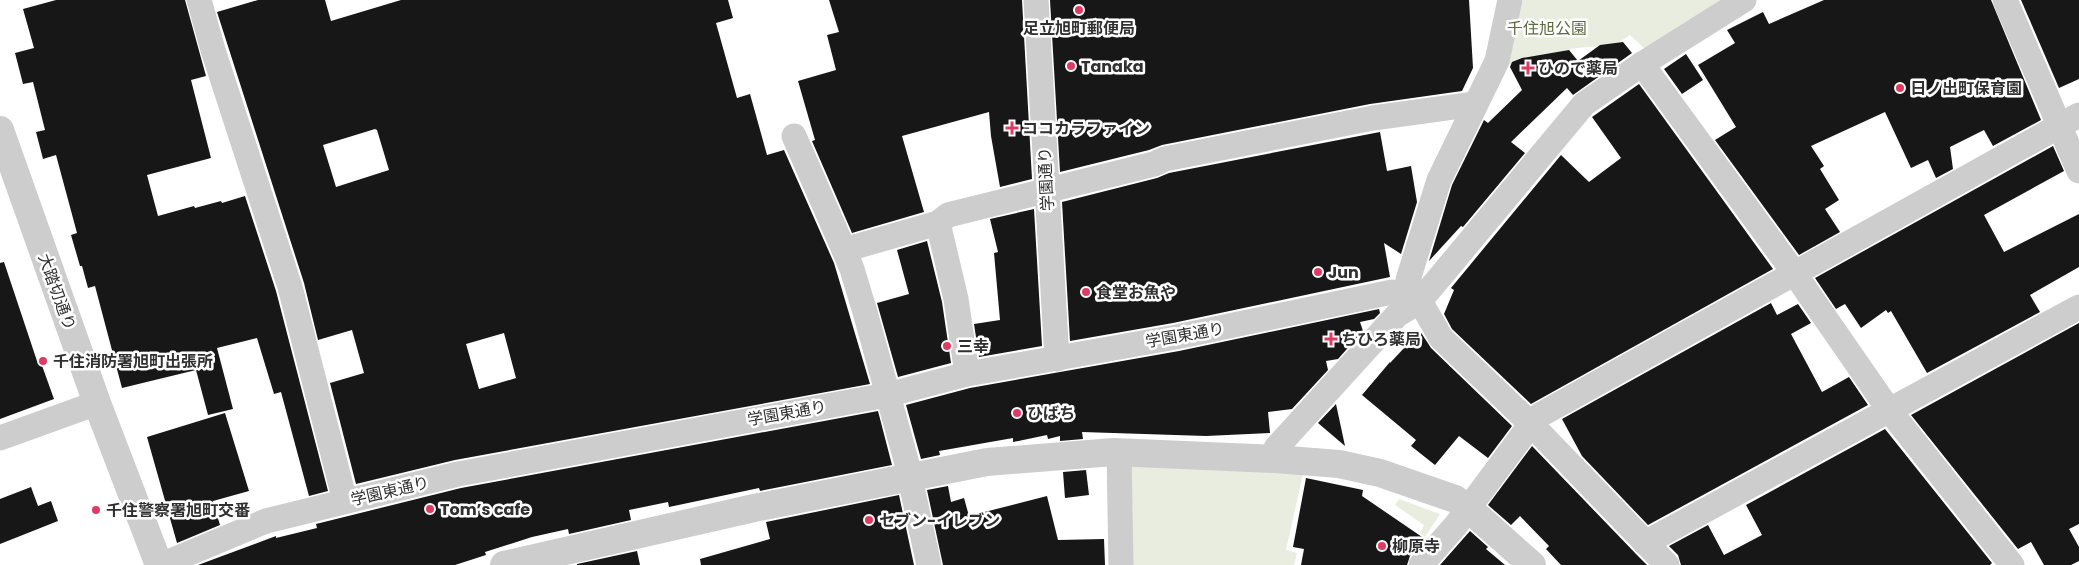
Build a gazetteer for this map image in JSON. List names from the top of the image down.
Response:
{
  "streets": {
    "street": ["学園通り", "大踏切通り", "学園東通り"]
  },
  "crossings": [
    ["学園通り", "学園東通り"],
    ["大踏切通り", "学園東通り"]
  ],
  "parks": ["千住旭公園"],
  "places": {
    "other": [
      "足立旭町郵便局",
      "Tanaka",
      "日ノ出町保育園",
      "Jun",
      "食堂お魚や",
      "三幸",
      "千住消防署旭町出張所",
      "ひばち",
      "Tom’s cafe",
      "千住警察署旭町交番",
      "セブン-イレブン",
      "柳原寺"
    ],
    "health": ["ひので薬局", "ココカラファイン", "ちひろ薬局"]
  }
}
